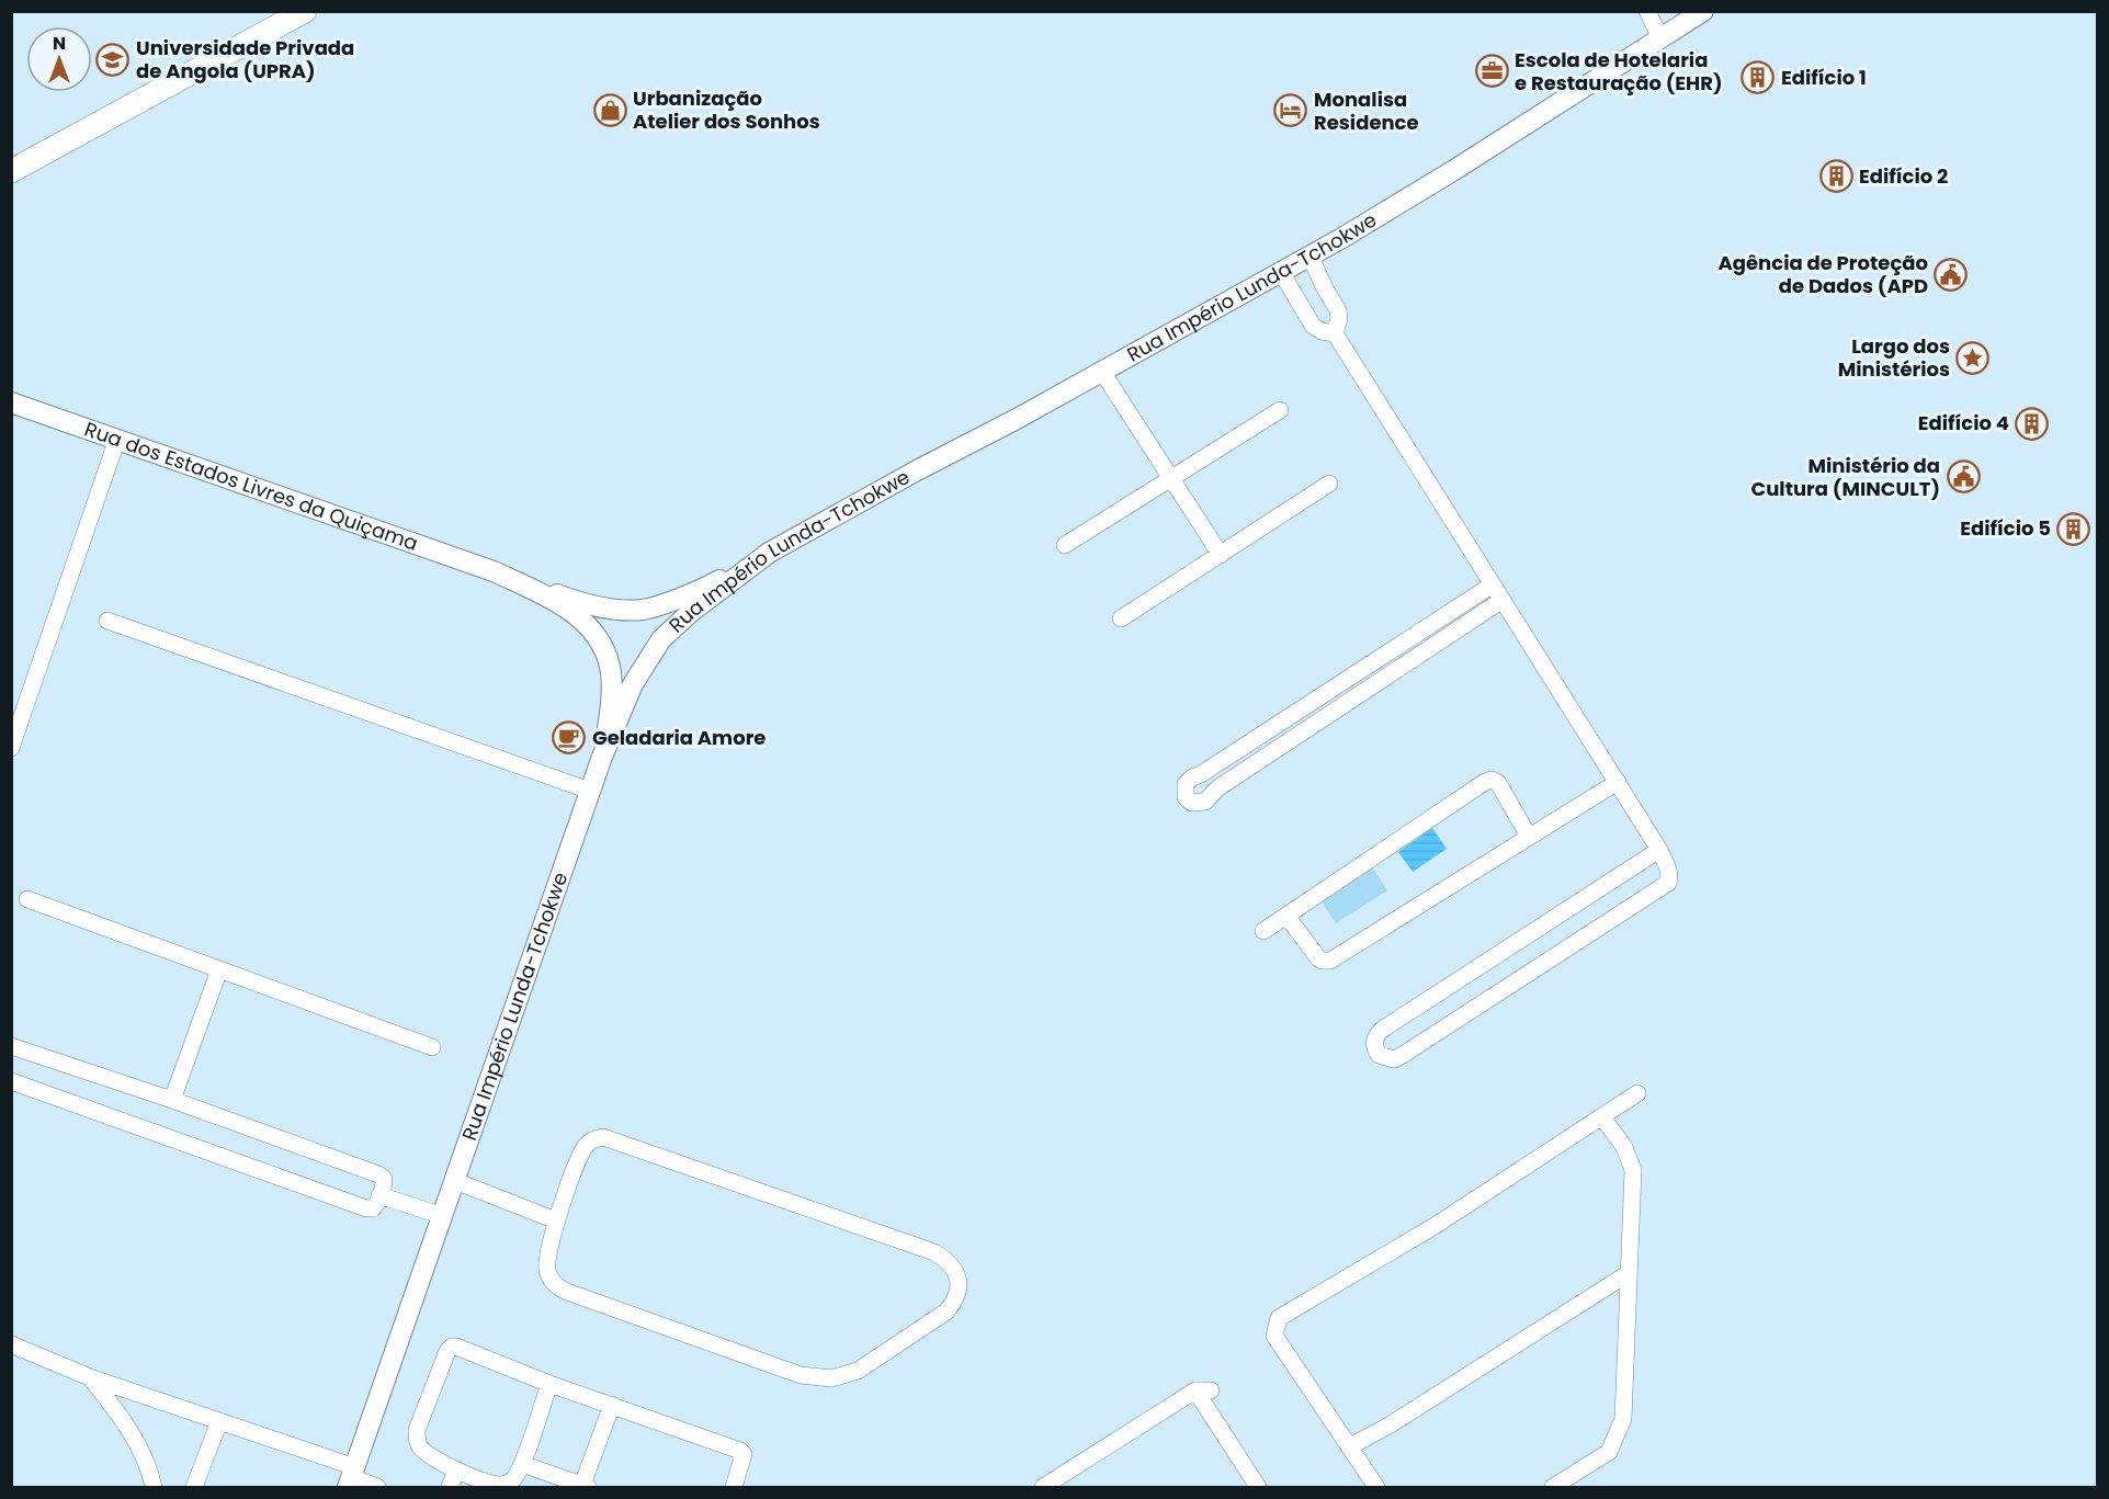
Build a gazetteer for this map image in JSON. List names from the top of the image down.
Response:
{
  "streets": {
    "street": ["Rua Império Lunda-Tchokwe", "Rua dos Estados Livres da Quiçama"]
  },
  "crossings": [
    ["Rua Império Lunda-Tchokwe", "Rua dos Estados Livres da Quiçama"]
  ],
  "places": {
    "school or university": ["Universidade Privada de Angola (UPRA)"],
    "office": ["Escola de Hotelaria e Restauração (EHR)"],
    "building": [
      "Edifício 1",
      "Edifício 2",
      "Edifício 4",
      "Edifício 5"
    ],
    "shop": ["Urbanização Atelier dos Sonhos"],
    "hotel": ["Monalisa Residence"],
    "public building": ["Agência de Proteção de Dados (APD", "Ministério da Cultura (MINCULT)"],
    "place": ["Largo dos Ministérios"],
    "cafe": ["Geladaria Amore"]
  },
  "north": "top"
}
